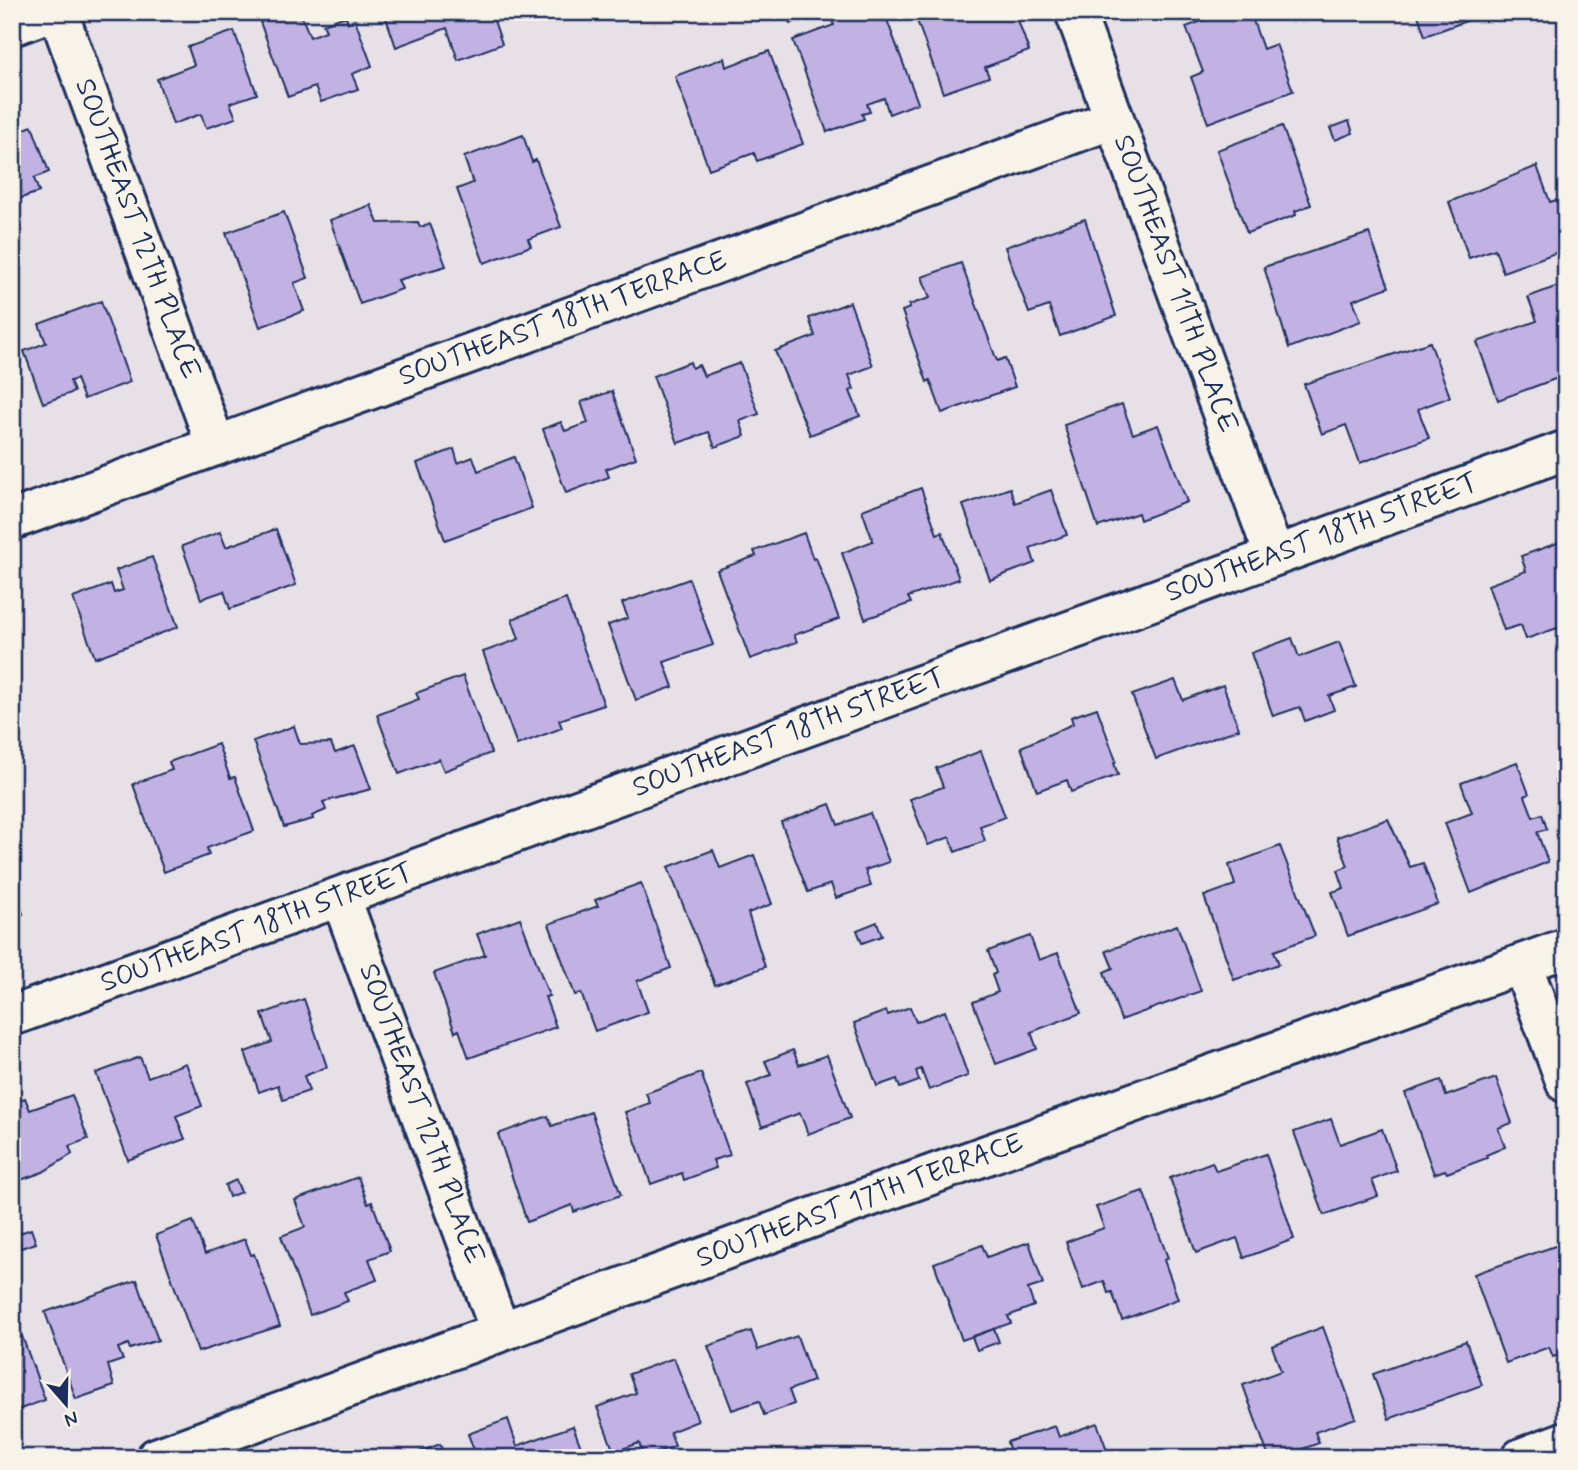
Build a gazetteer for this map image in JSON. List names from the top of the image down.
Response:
{
  "streets": {
    "street": [
      "SOUTHEAST 12TH PLACE",
      "SOUTHEAST 11TH PLACE",
      "SOUTHEAST 18TH TERRACE",
      "SOUTHEAST 18TH STREET",
      "SOUTHEAST 17TH TERRACE"
    ]
  },
  "crossings": [
    ["SOUTHEAST 12TH PLACE", "SOUTHEAST 18TH TERRACE"],
    ["SOUTHEAST 12TH PLACE", "SOUTHEAST 18TH STREET"],
    ["SOUTHEAST 12TH PLACE", "SOUTHEAST 17TH TERRACE"],
    ["SOUTHEAST 11TH PLACE", "SOUTHEAST 18TH TERRACE"],
    ["SOUTHEAST 11TH PLACE", "SOUTHEAST 18TH STREET"]
  ],
  "north": "bottom"
}
